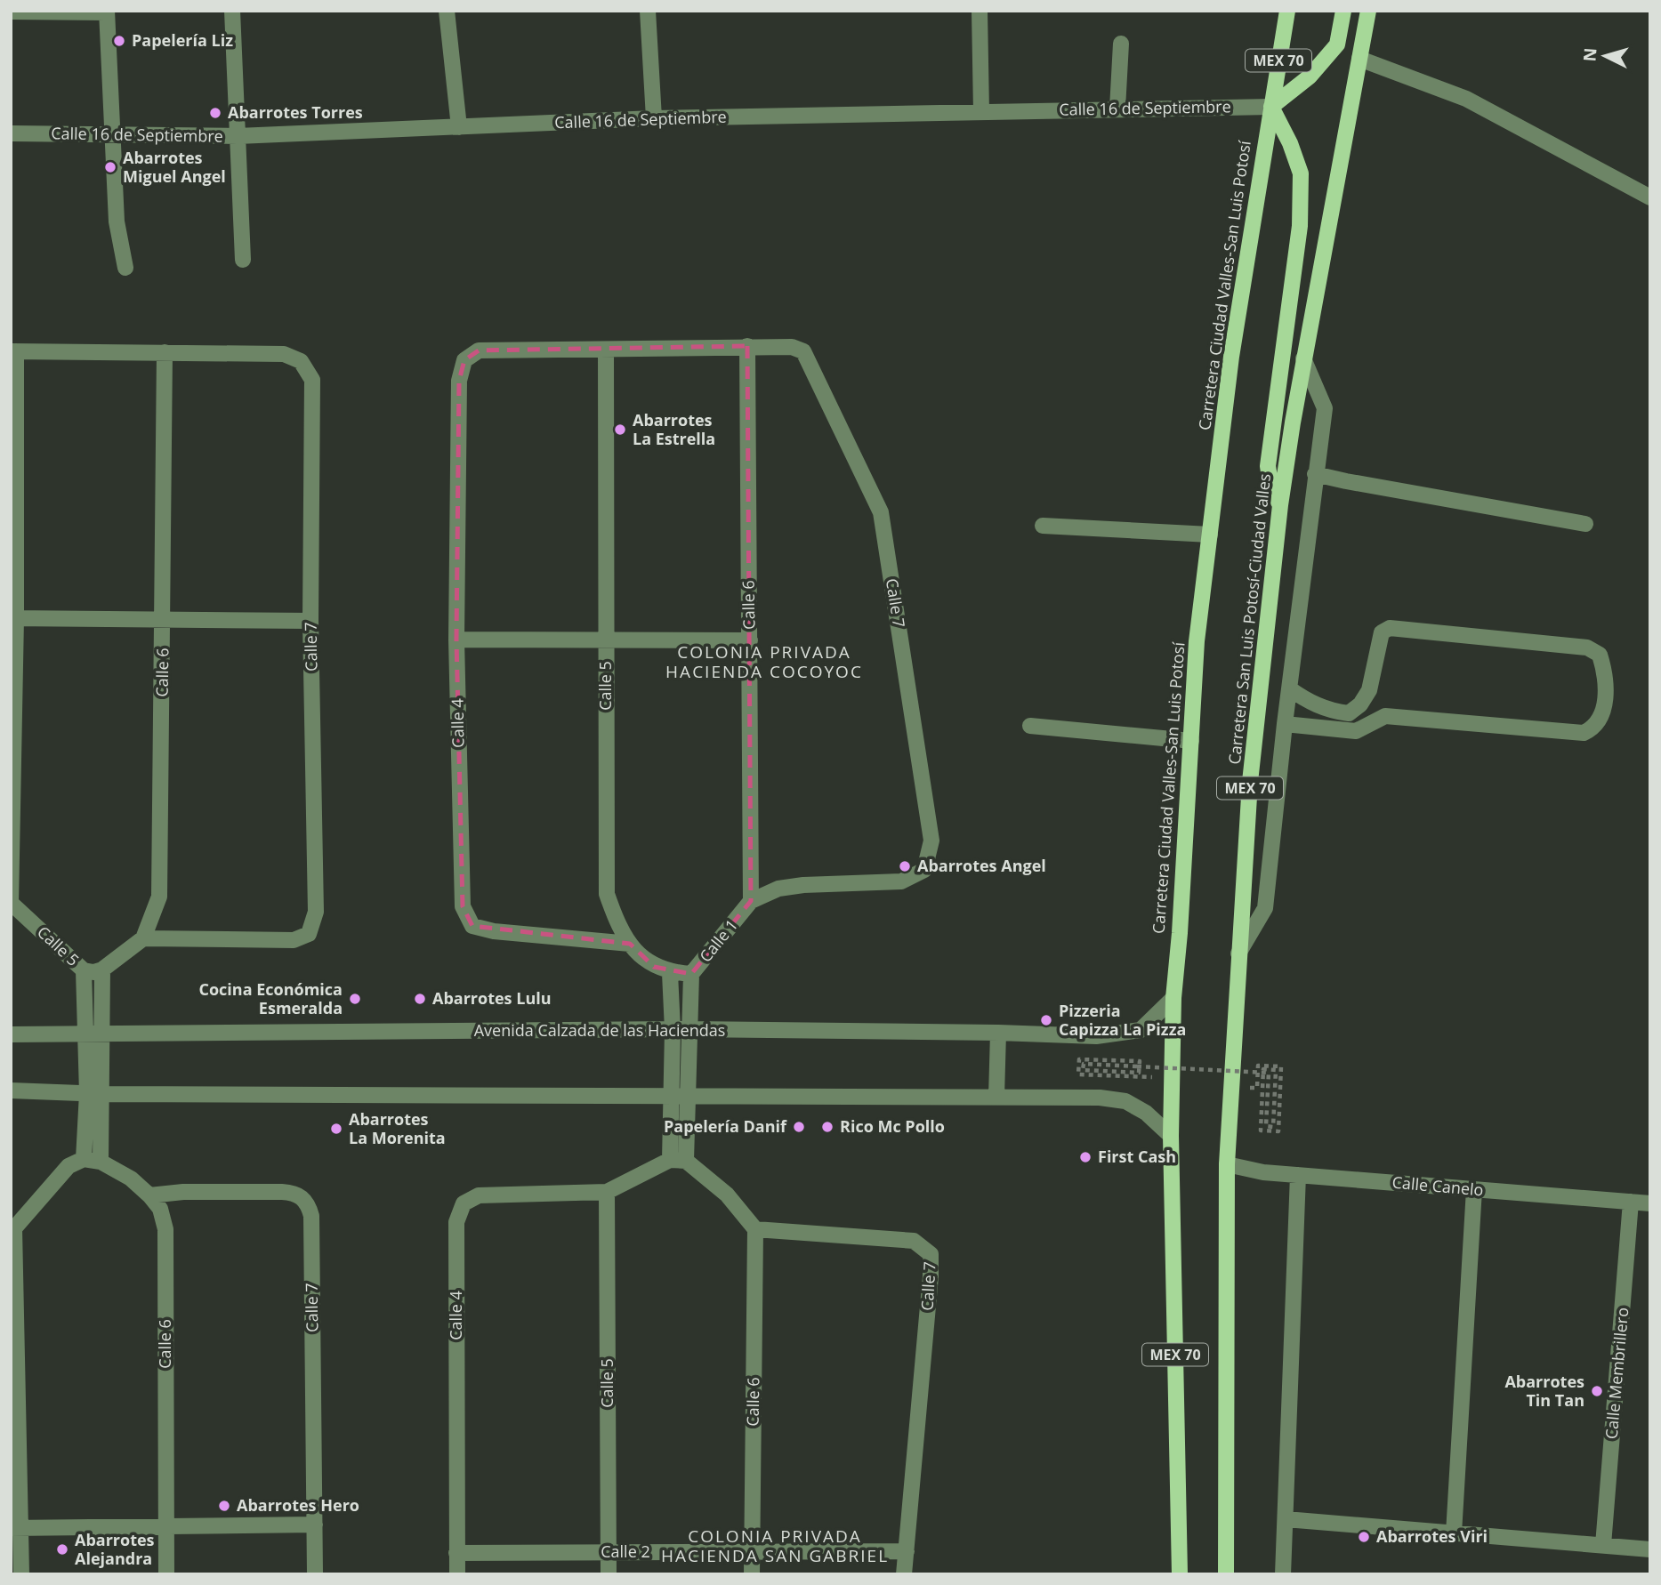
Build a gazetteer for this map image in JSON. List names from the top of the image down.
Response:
{
  "streets": {
    "main road": ["MEX 70", "Carretera Ciudad Valles-San Luis Potosí", "Carretera San Luis Potosí-Ciudad Valles"],
    "street": [
      "Calle 16 de Septiembre",
      "Calle 7",
      "Calle 6",
      "Calle 5",
      "Calle 4",
      "Calle 1",
      "Avenida Calzada de las Haciendas",
      "Calle Canelo",
      "Calle Membrillero",
      "Calle 2"
    ]
  },
  "crossings": [
    ["Calle 16 de Septiembre", "Carretera Ciudad Valles-San Luis Potosí"],
    ["Carretera Ciudad Valles-San Luis Potosí", "Avenida Calzada de las Haciendas"],
    ["Calle 7", "Calle 6"],
    ["Calle 7", "Calle 1"],
    ["Calle 7", "Calle 2"],
    ["Calle 6", "Calle 1"],
    ["Calle 6", "Calle 2"],
    ["Carretera San Luis Potosí-Ciudad Valles", "Calle Canelo"],
    ["Calle 5", "Calle 4"],
    ["Calle 5", "Calle 1"],
    ["Calle 5", "Calle 2"],
    ["Calle 4", "Calle 2"],
    ["Calle 1", "Avenida Calzada de las Haciendas"],
    ["Calle Canelo", "Calle Membrillero"]
  ],
  "districts": ["COLONIA PRIVADA HACIENDA COCOYOC", "COLONIA PRIVADA HACIENDA SAN GABRIEL"],
  "places": [
    "Papelería Liz",
    "Abarrotes Torres",
    "Abarrotes Miguel Angel",
    "Abarrotes La Estrella",
    "Abarrotes Angel",
    "Cocina Económica Esmeralda",
    "Abarrotes Lulu",
    "Pizzeria Capizza La Pizza",
    "Papelería Danif",
    "Rico Mc Pollo",
    "Abarrotes La Morenita",
    "First Cash",
    "Abarrotes Tin Tan",
    "Abarrotes Hero",
    "Abarrotes Viri",
    "Abarrotes Alejandra"
  ],
  "north": "left"
}
